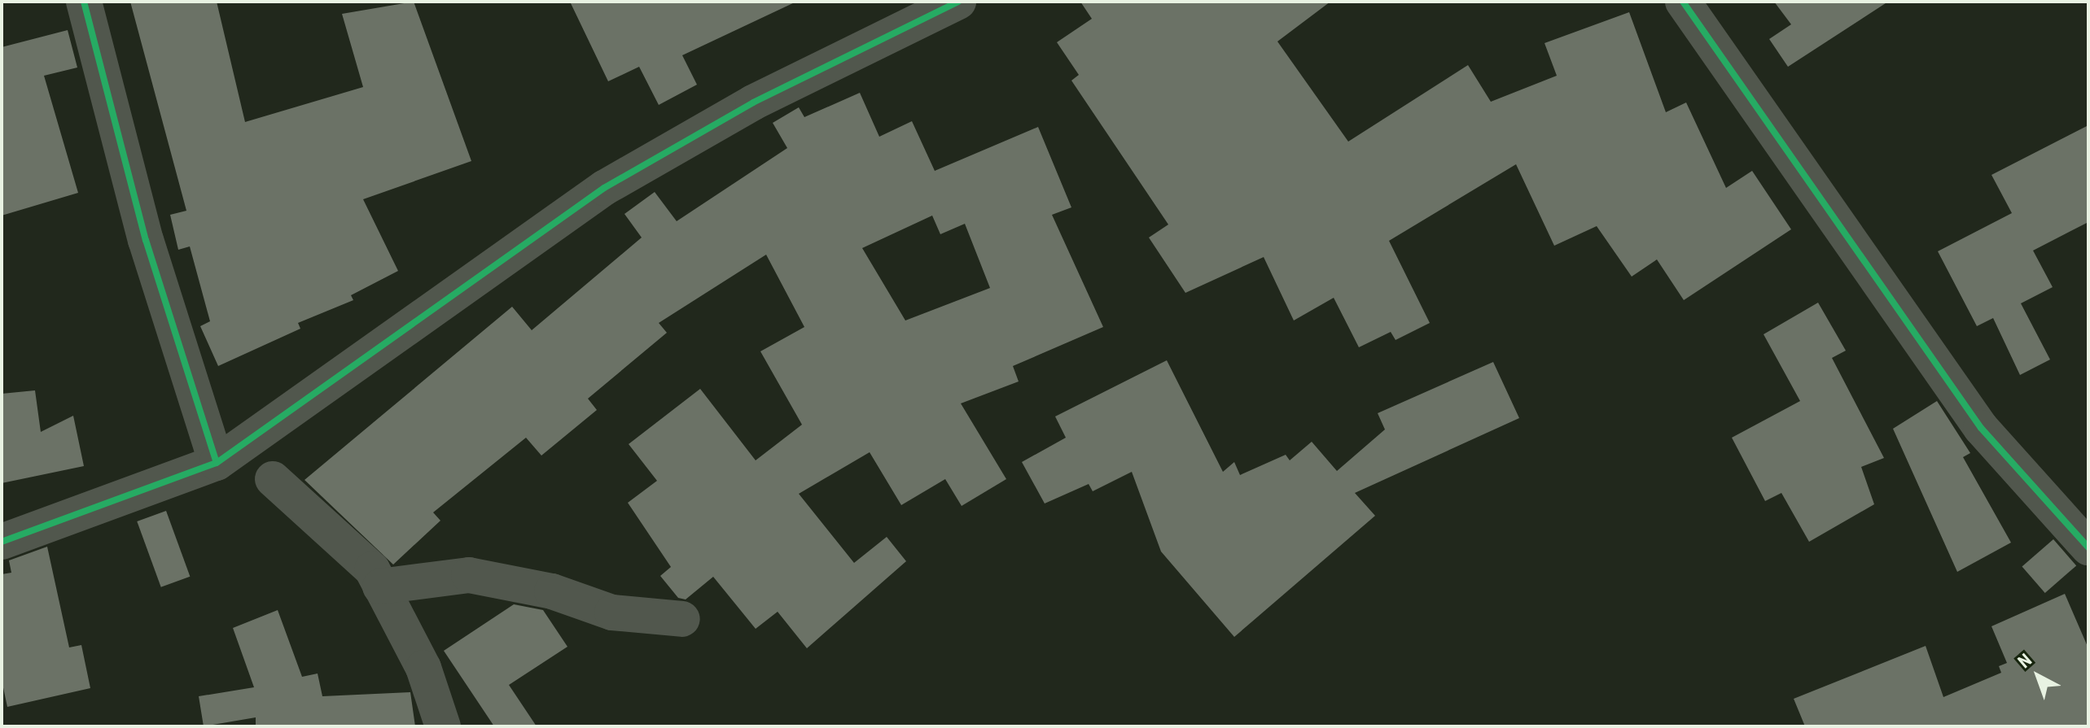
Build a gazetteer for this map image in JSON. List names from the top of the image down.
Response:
{
  "north": "top left"
}
